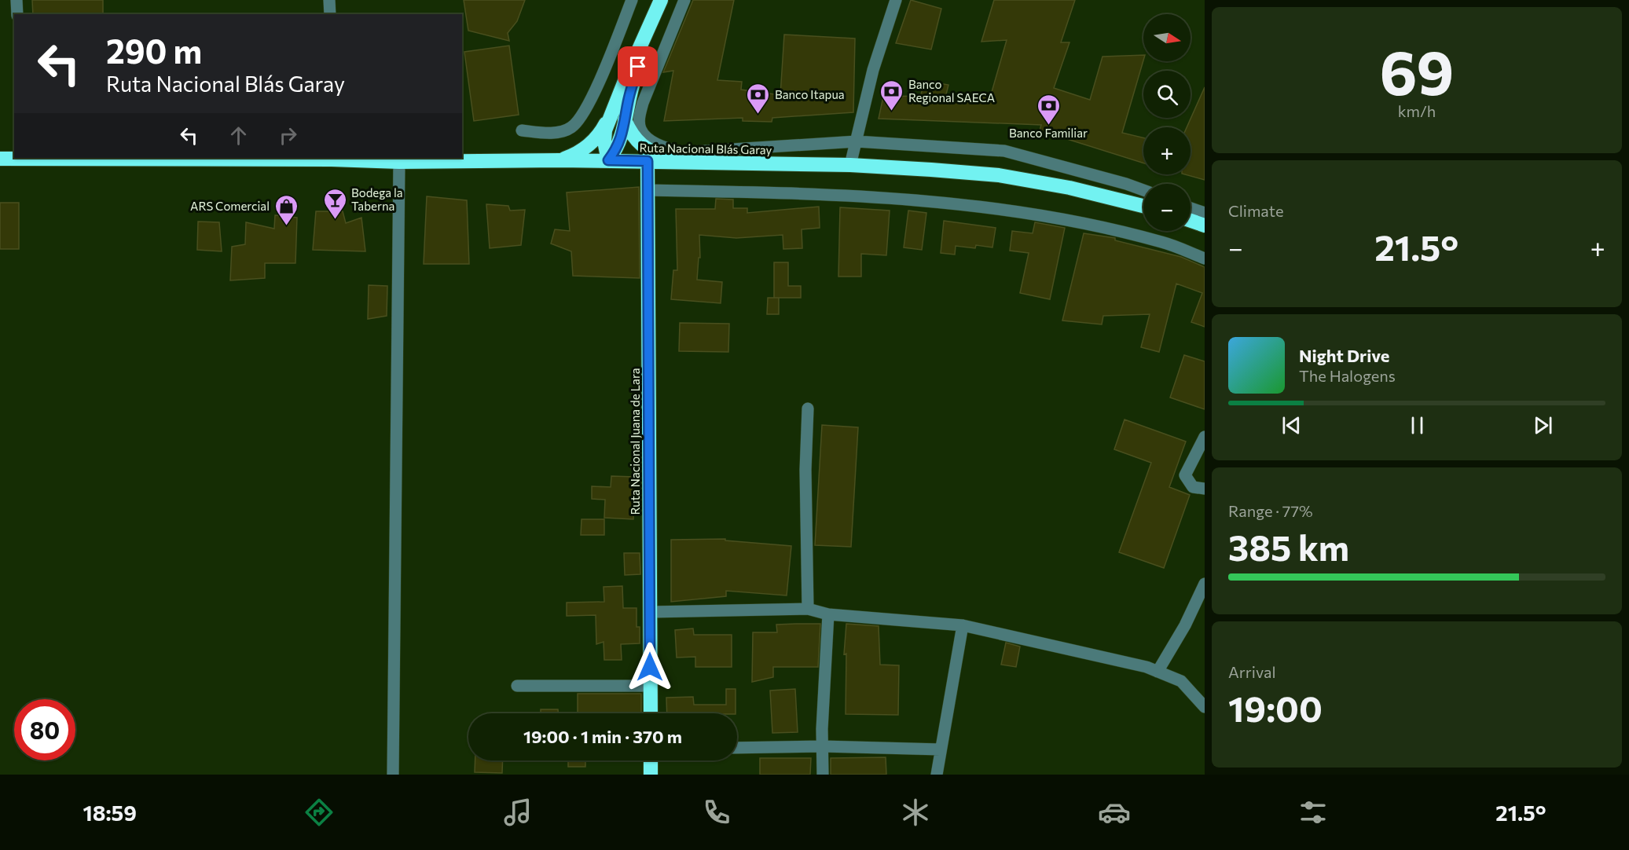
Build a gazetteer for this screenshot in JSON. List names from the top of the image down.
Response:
{
  "streets": {
    "highway": ["Ruta Nacional Blás Garay", "Ruta Nacional Juana de Lara"]
  },
  "crossings": [
    ["Ruta Nacional Blás Garay", "Ruta Nacional Juana de Lara"]
  ],
  "places": {
    "bank": ["Banco Regional SAECA", "Banco Itapua", "Banco Familiar"],
    "bar": ["Bodega la Taberna"],
    "shop": ["ARS Comercial"]
  },
  "north": "right",
  "page": {
    "tile": [
      ["69", "km/h"],
      "Climate",
      ["Range · 77%", "385 km"],
      ["Arrival", "19:00"]
    ],
    "map_buttons": ["+", "−"],
    "turn": ["290 m", "Ruta Nacional Blás Garay"],
    "heat": ["−", "21.5°", "+"],
    "song": ["Night Drive", "The Halogens"],
    "limit": "80",
    "trip": "19:00 · 1 min · 370 m",
    "tabs": ["18:59", "21.5°"]
  }
}
